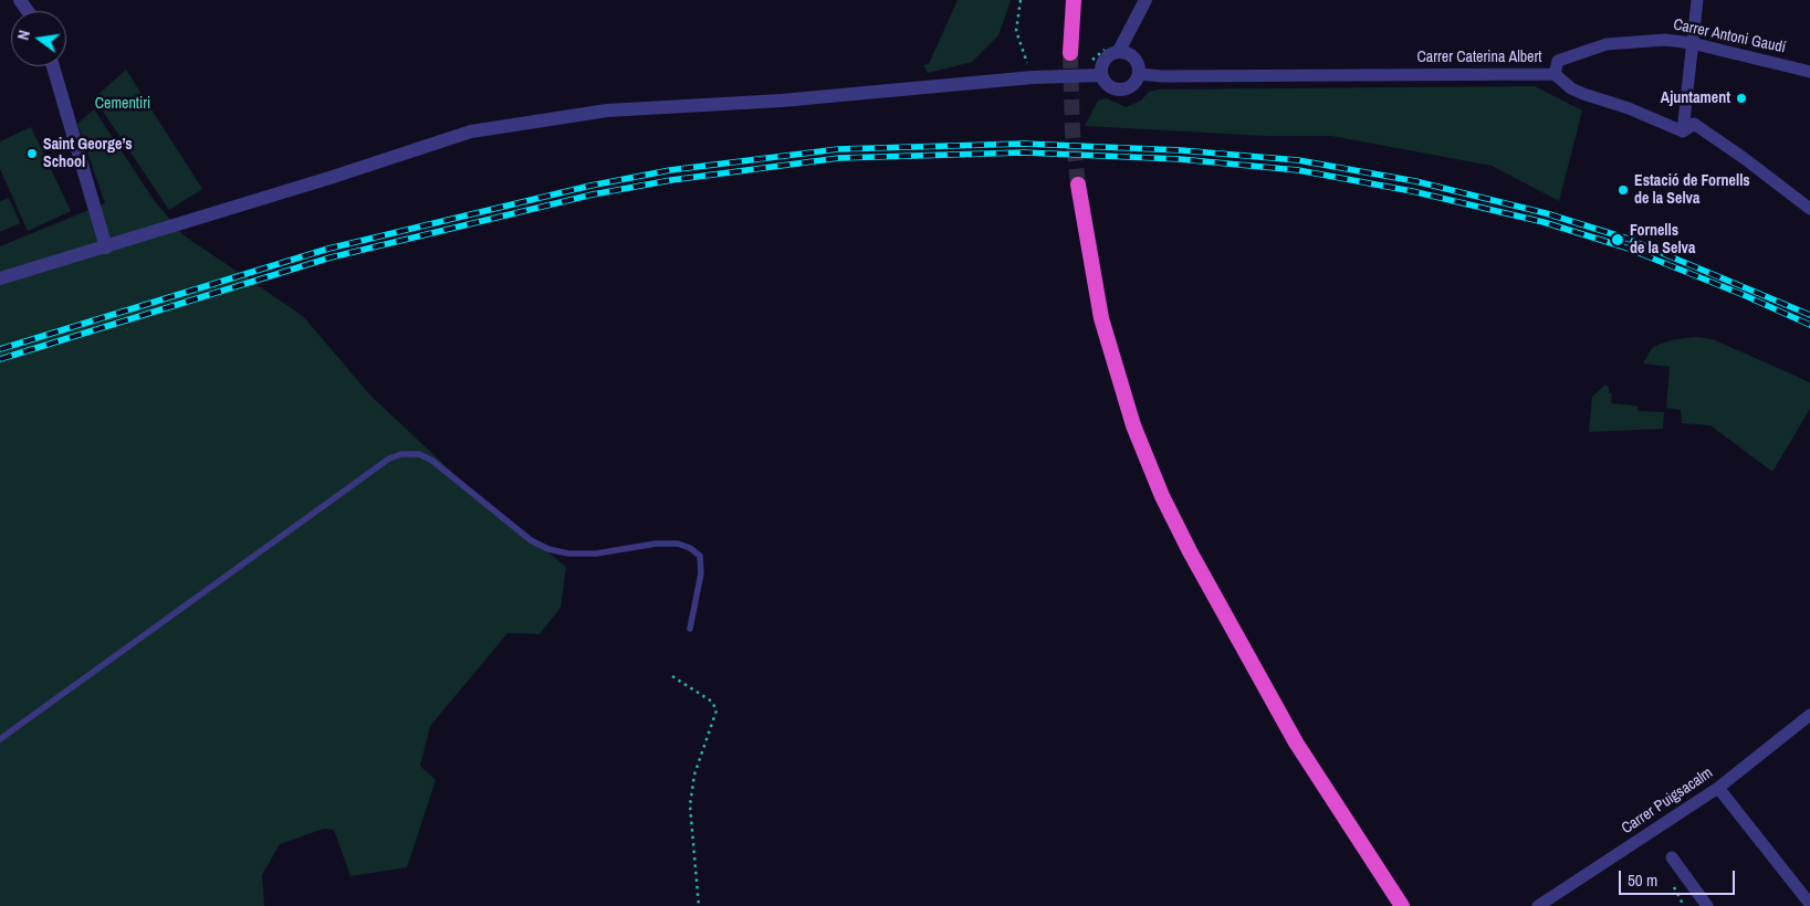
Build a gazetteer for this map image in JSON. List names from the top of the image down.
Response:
{
  "streets": {
    "street": ["Carrer Antoni Gaudí", "Carrer Caterina Albert", "Carrer Puigsacalm"]
  },
  "crossings": [
    ["Carrer Antoni Gaudí", "Carrer Caterina Albert"]
  ],
  "parks": ["Cementiri"],
  "places": [
    "Ajuntament",
    "Saint George’s School",
    "Estació de Fornells de la Selva",
    "Fornells de la Selva"
  ],
  "scale_bar": "50 m",
  "north": "left"
}
